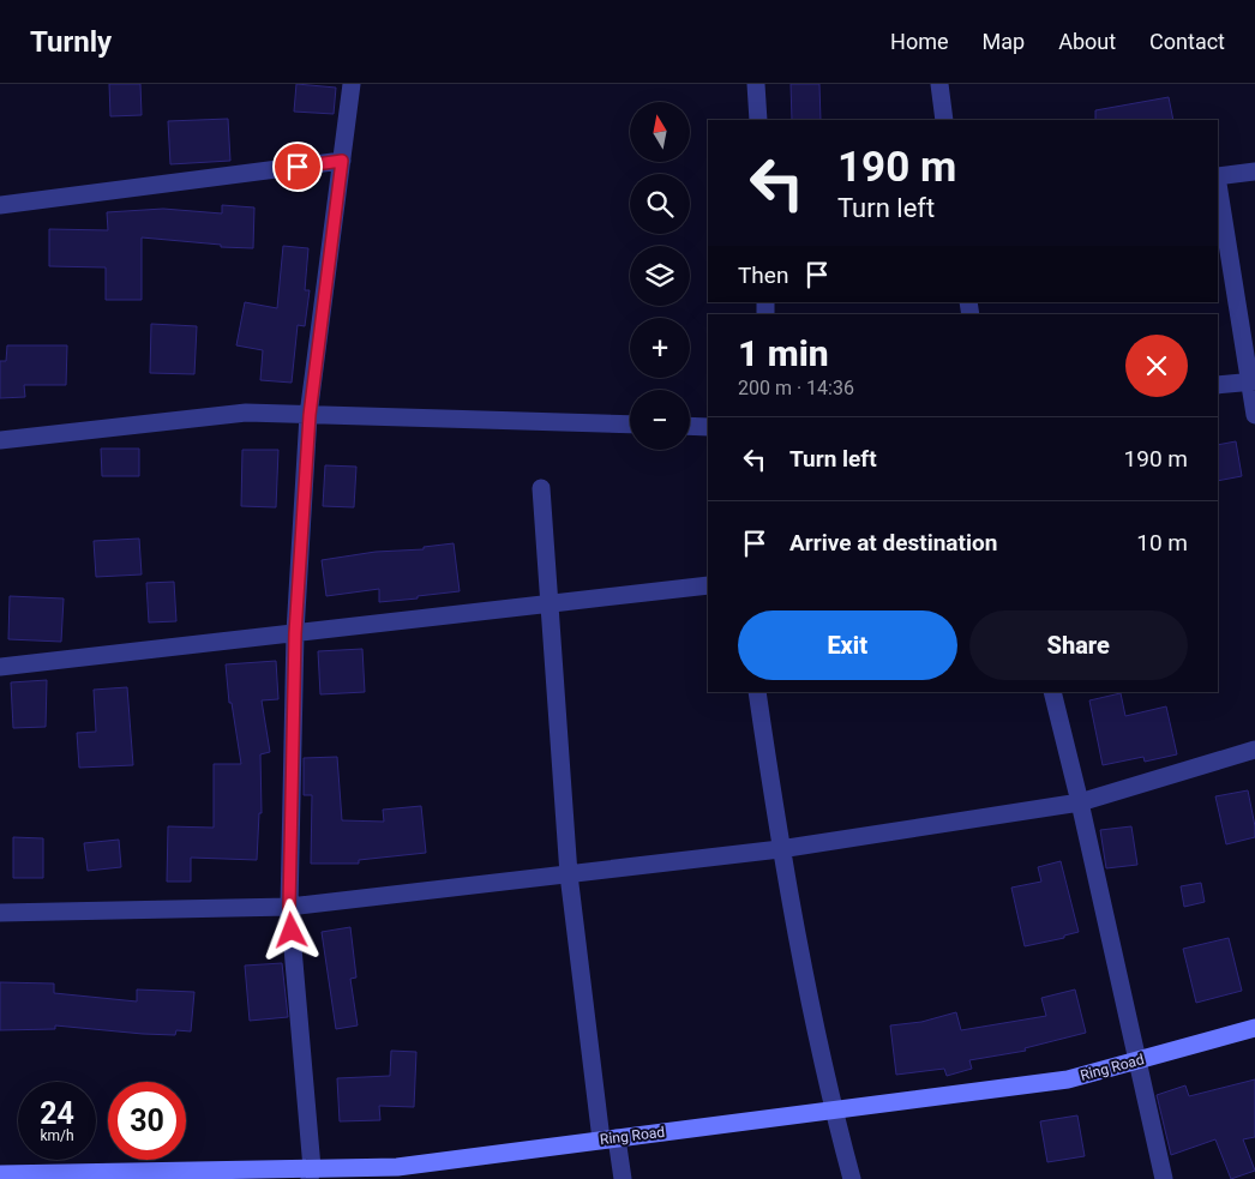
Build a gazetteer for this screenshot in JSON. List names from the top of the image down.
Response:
{
  "streets": {
    "street": ["Ring Road"]
  },
  "north": "top",
  "page": {
    "header": "Turnly",
    "nav": [
      "Home",
      "Map",
      "About",
      "Contact"
    ],
    "map_buttons": ["+", "−"],
    "turn": ["190 m", "Turn left"],
    "then": "Then",
    "heading": ["1 min", "200 m · 14:36"],
    "list": [
      {
        "name": "Turn left",
        "value": "190 m"
      },
      {
        "name": "Arrive at destination",
        "value": "10 m"
      }
    ],
    "buttons": ["Exit", "Share"],
    "speed": "24 km/h",
    "limit": "30"
  }
}
